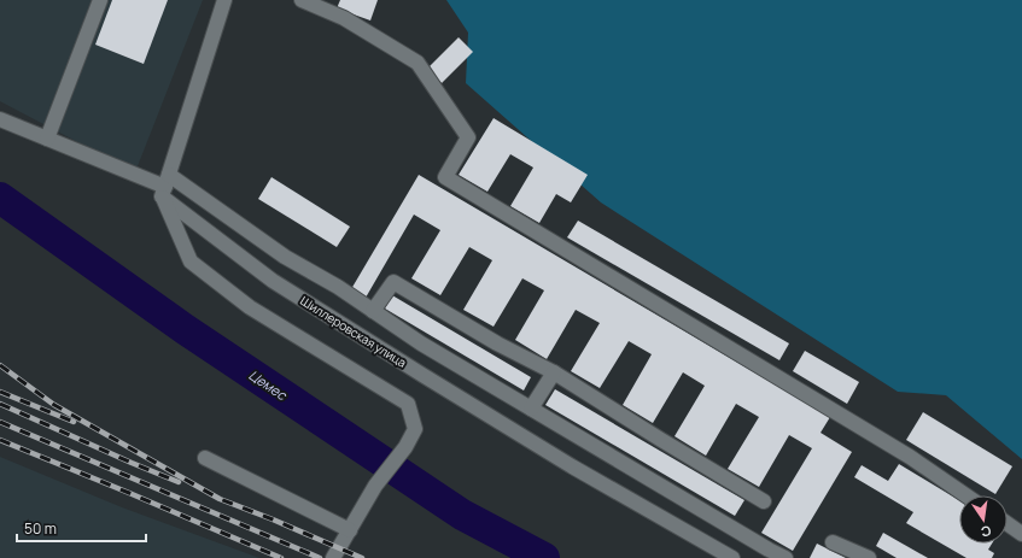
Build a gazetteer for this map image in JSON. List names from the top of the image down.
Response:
{
  "streets": {
    "street": ["Шиллеровская улица"]
  },
  "water": ["Цемес"],
  "scale_bar": "50 m",
  "north": "bottom"
}
